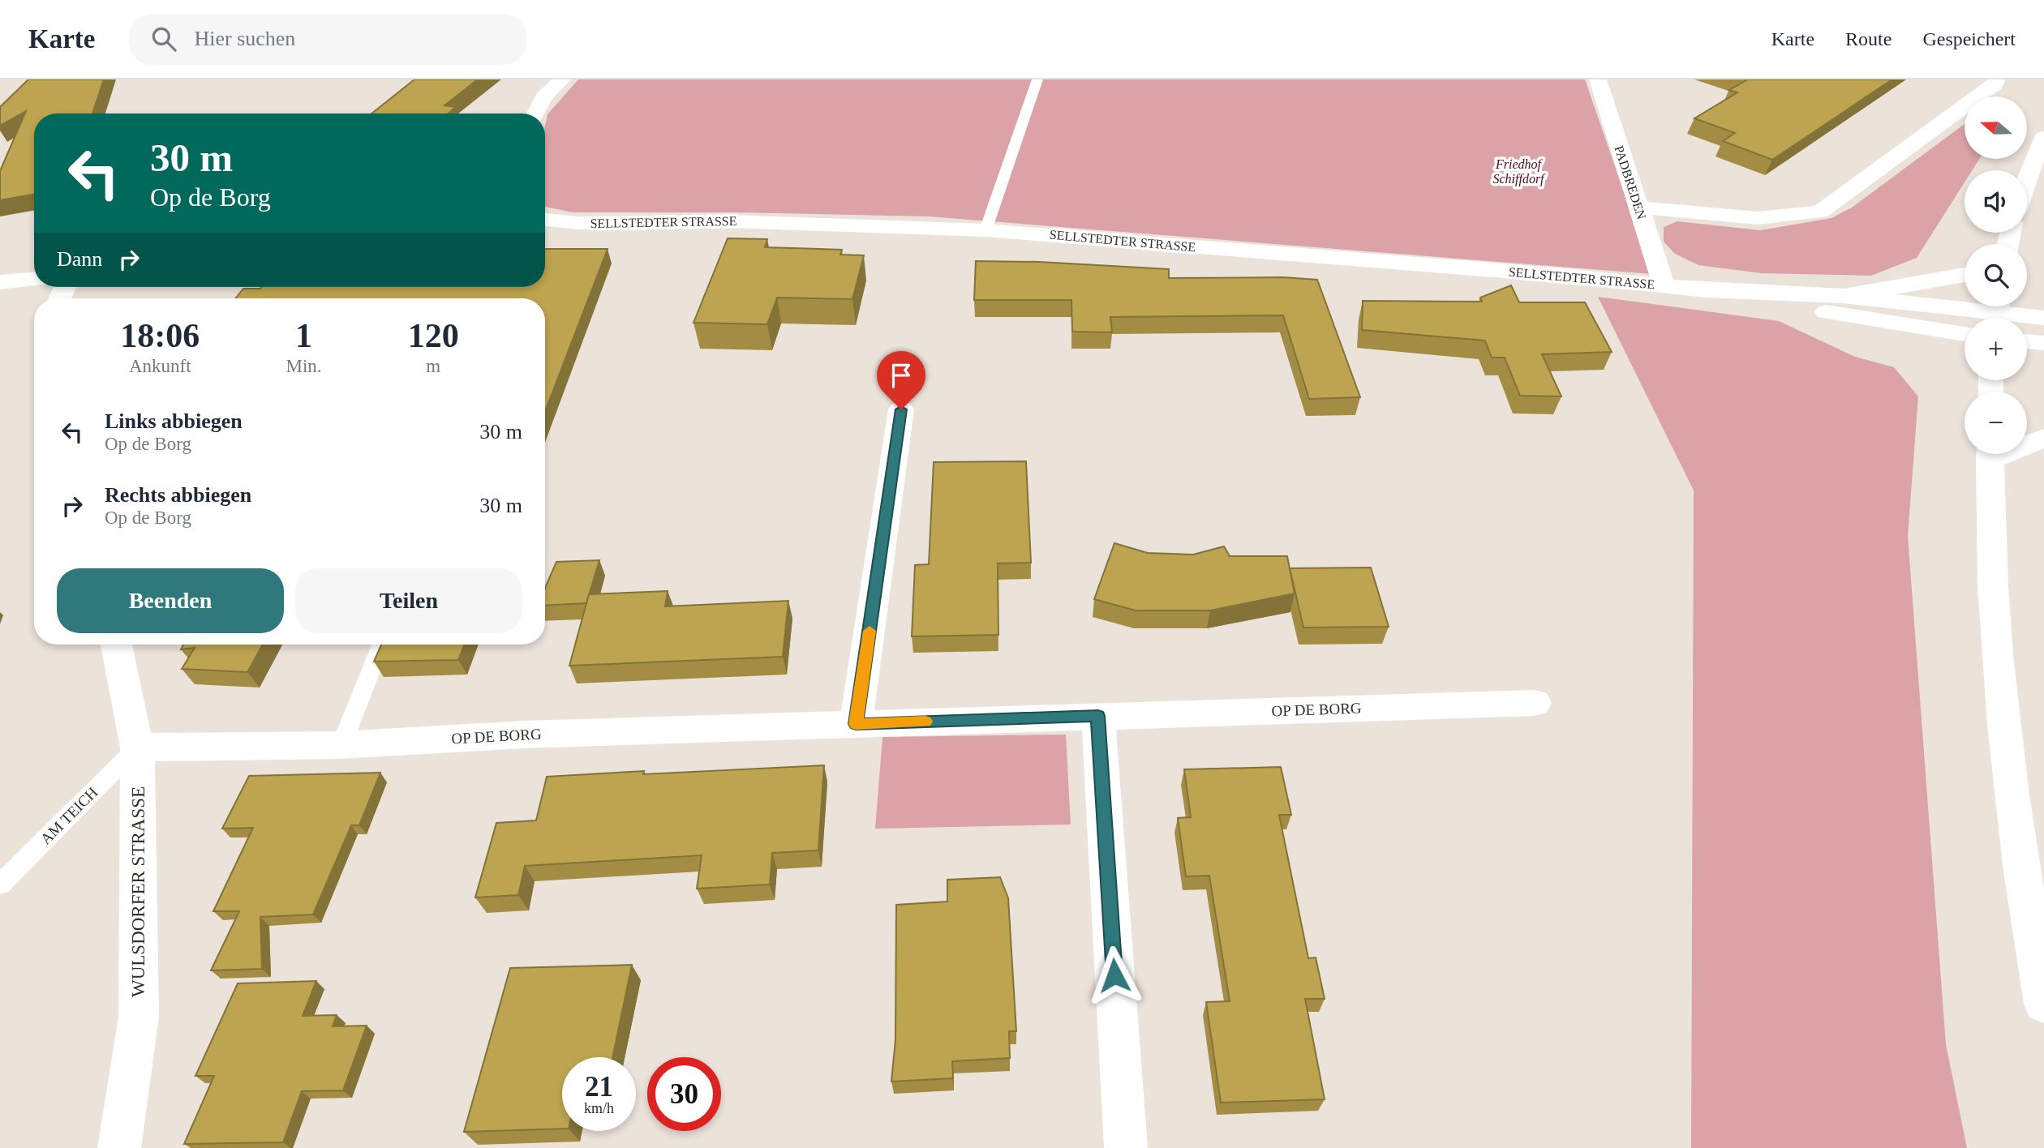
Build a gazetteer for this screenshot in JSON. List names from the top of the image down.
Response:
{
  "streets": {
    "street": [
      "PADBREDEN",
      "SELLSTEDTER STRASSE",
      "OP DE BORG",
      "WULSDORFER STRASSE"
    ],
    "lane": ["AM TEICH"]
  },
  "crossings": [
    ["PADBREDEN", "SELLSTEDTER STRASSE"],
    ["OP DE BORG", "AM TEICH"],
    ["OP DE BORG", "WULSDORFER STRASSE"],
    ["AM TEICH", "WULSDORFER STRASSE"]
  ],
  "parks": ["Friedhof Schiffdorf"],
  "north": "left",
  "page": {
    "header": "Karte",
    "search": "Hier suchen",
    "nav": ["Karte", "Route", "Gespeichert"],
    "map_buttons": ["+", "−"],
    "turn": ["30 m", "Op de Borg"],
    "then": "Dann",
    "eta": [
      "18:06",
      "Ankunft",
      "1",
      "Min.",
      "120",
      "m"
    ],
    "list": [
      {
        "name": "Links abbiegen",
        "note": "Op de Borg",
        "value": "30 m"
      },
      {
        "name": "Rechts abbiegen",
        "note": "Op de Borg",
        "value": "30 m"
      }
    ],
    "buttons": ["Beenden", "Teilen"],
    "speed": "21 km/h",
    "limit": "30"
  }
}
